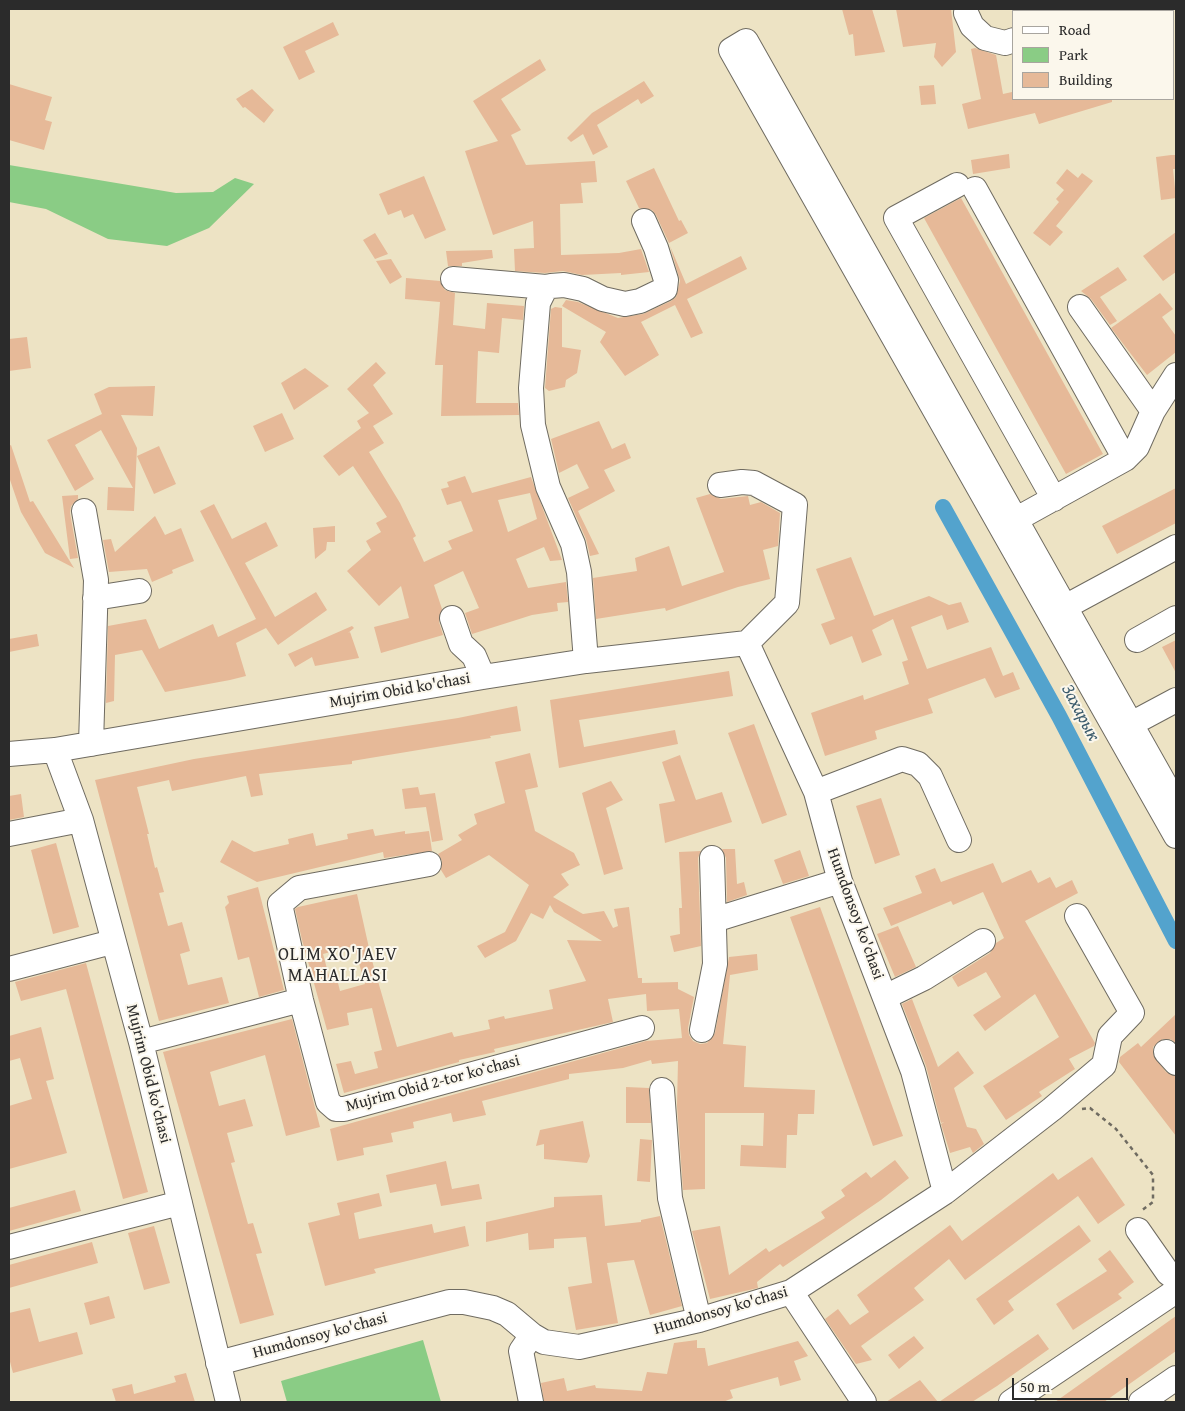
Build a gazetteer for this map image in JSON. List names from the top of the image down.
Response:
{
  "streets": {
    "street": ["Mujrim Obid ko'chasi", "Humdonsoy ko'chasi", "Mujrim Obid 2-tor koʻchasi"]
  },
  "crossings": [
    ["Mujrim Obid ko'chasi", "Humdonsoy ko'chasi"]
  ],
  "districts": ["OLIM XO'JAEV MAHALLASI"],
  "water": ["Захарык"],
  "legend": ["Road", "Park", "Building"],
  "scale_bar": "50 m"
}
